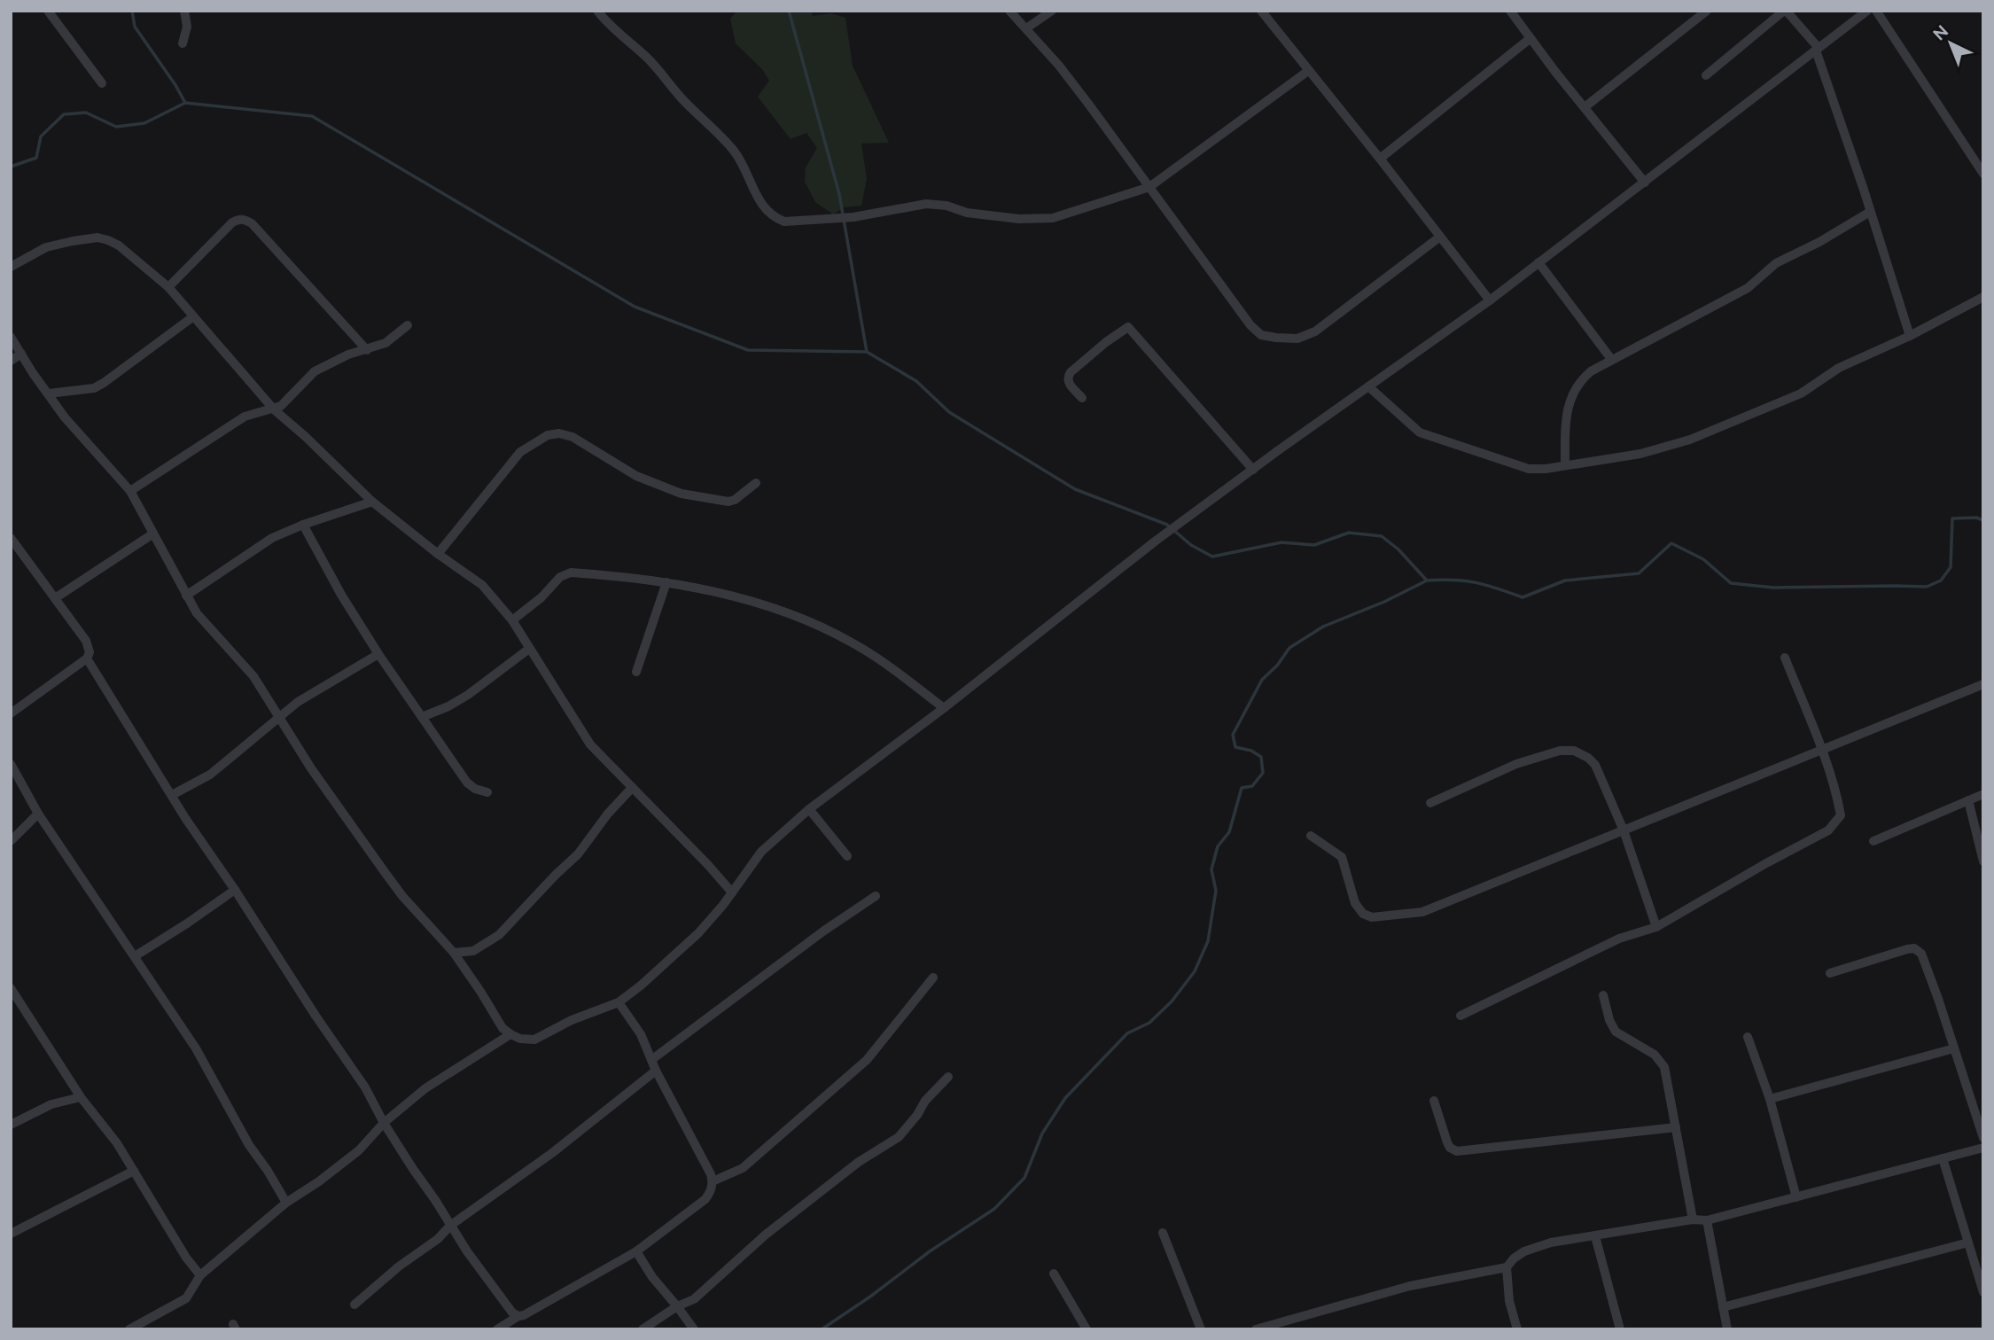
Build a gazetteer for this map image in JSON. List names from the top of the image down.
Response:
{
  "north": "top left"
}
